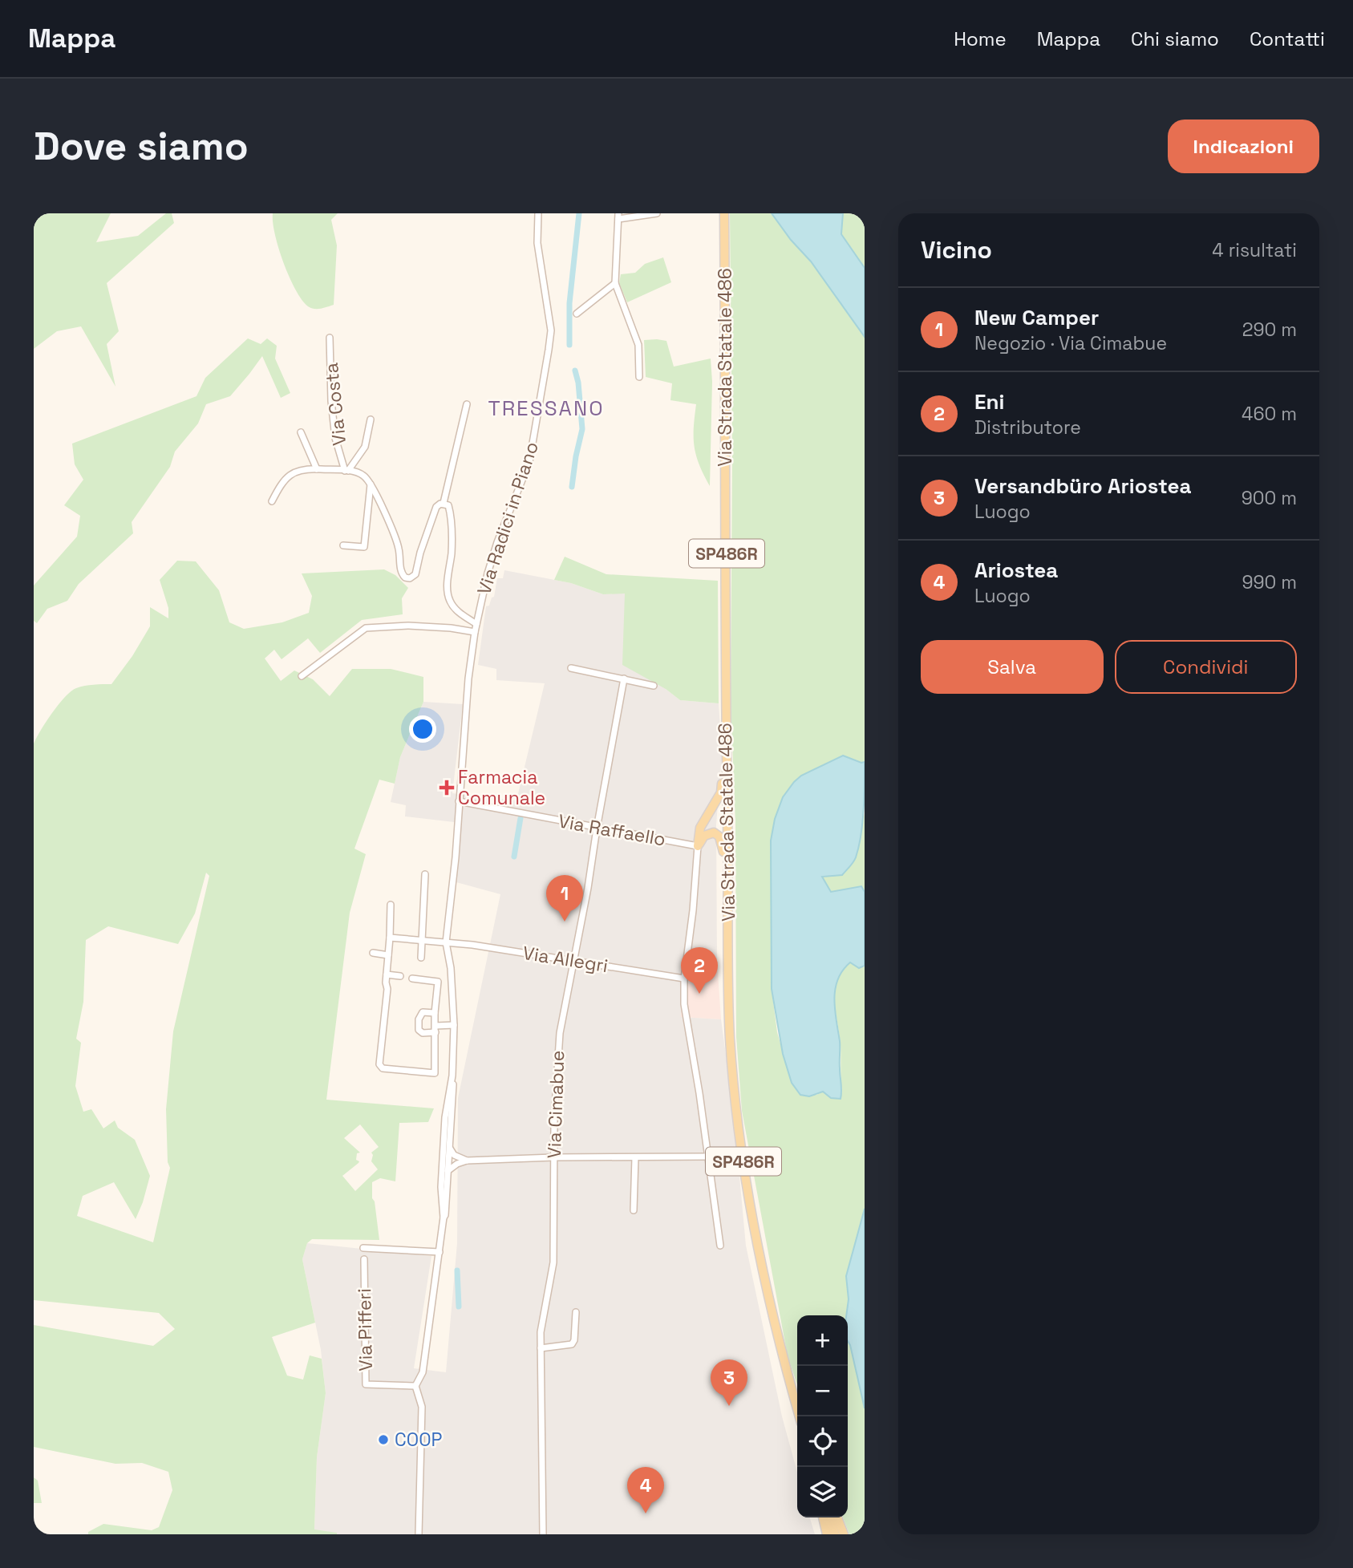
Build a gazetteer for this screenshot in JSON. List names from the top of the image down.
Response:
{
  "streets": {
    "main road": ["Via Strada Statale 486", "SP486R"],
    "street": [
      "Via Costa",
      "Via Radici in Piano",
      "Via Raffaello",
      "Via Allegri",
      "Via Cimabue",
      "Via Pifferi"
    ]
  },
  "crossings": [
    ["Via Radici in Piano", "Via Raffaello"],
    ["Via Radici in Piano", "Via Allegri"],
    ["Via Raffaello", "Via Cimabue"],
    ["Via Allegri", "Via Cimabue"]
  ],
  "districts": ["TRESSANO"],
  "places": {
    "health": ["Farmacia Comunale"],
    "other": ["COOP"]
  },
  "page": {
    "header": "Mappa",
    "nav": [
      "Home",
      "Mappa",
      "Chi siamo",
      "Contatti"
    ],
    "buttons": [
      "Indicazioni",
      ["Salva", "Condividi"]
    ],
    "title": "Dove siamo",
    "heading": ["Vicino", "4 risultati"],
    "list": [
      {
        "mark": "1",
        "name": "New Camper",
        "note": "Negozio · Via Cimabue",
        "value": "290 m"
      },
      {
        "mark": "2",
        "name": "Eni",
        "note": "Distributore",
        "value": "460 m"
      },
      {
        "mark": "3",
        "name": "Versandbüro Ariostea",
        "note": "Luogo",
        "value": "900 m"
      },
      {
        "mark": "4",
        "name": "Ariostea",
        "note": "Luogo",
        "value": "990 m"
      }
    ],
    "pins": [
      "1",
      "2",
      "3",
      "4"
    ],
    "map_buttons": ["+", "−"]
  }
}
